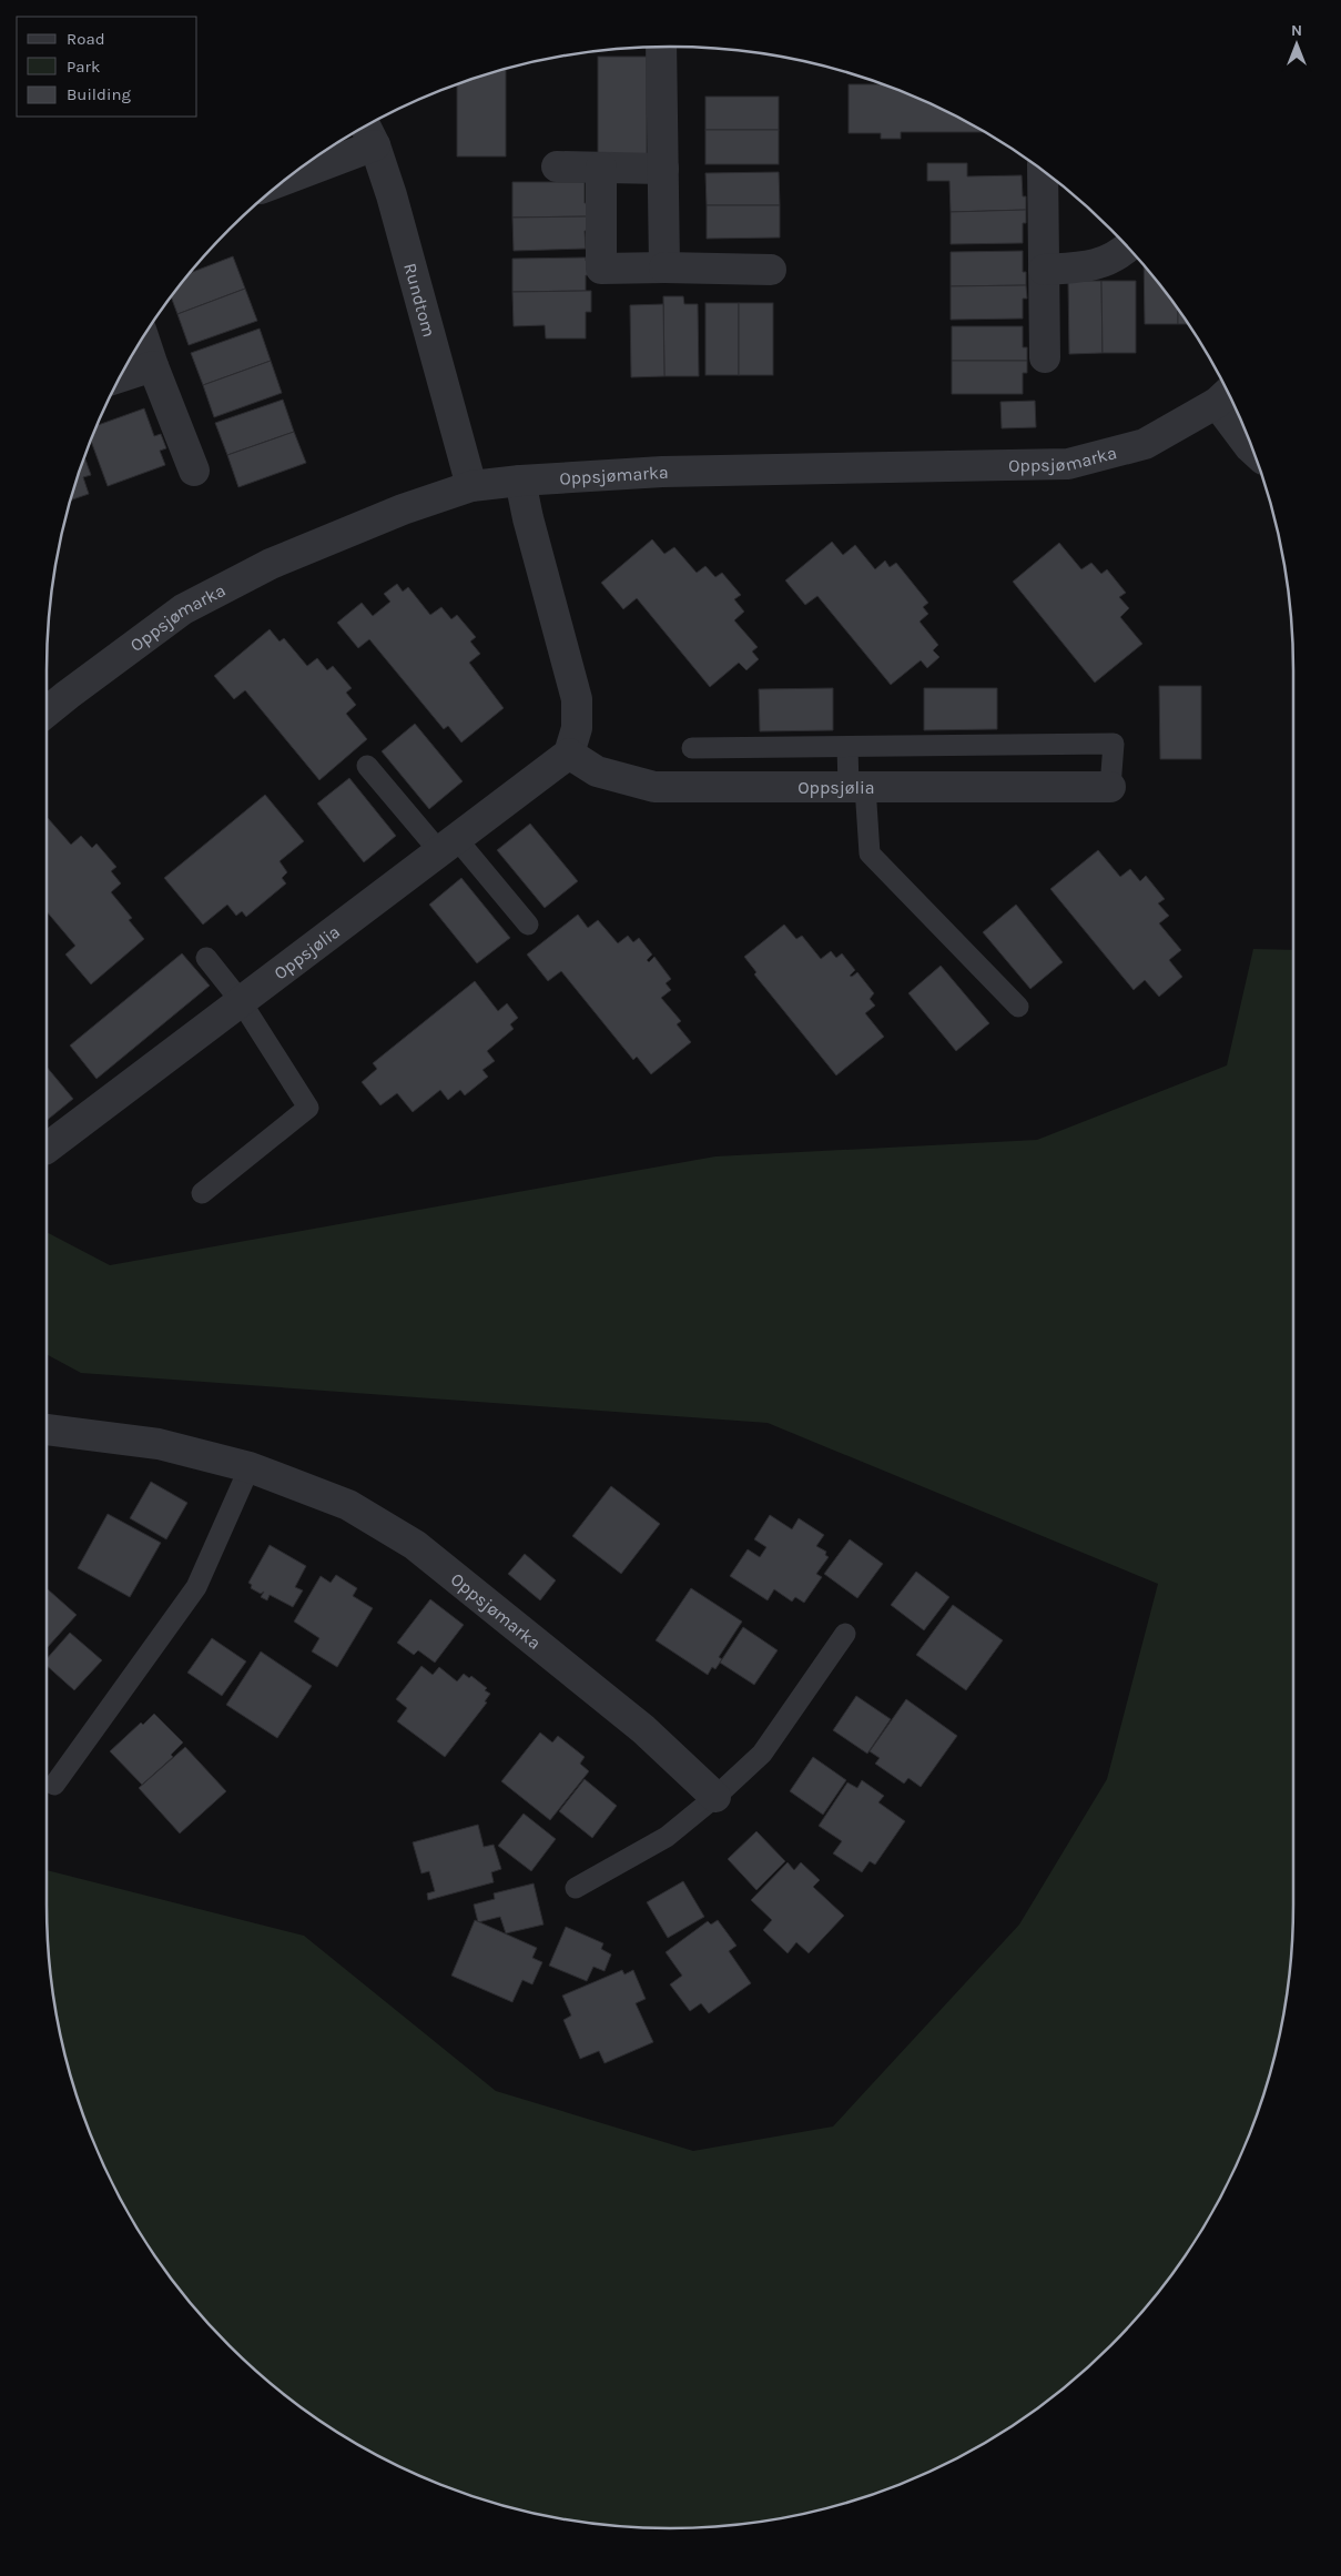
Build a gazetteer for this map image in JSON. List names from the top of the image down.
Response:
{
  "streets": {
    "street": ["Rundtom", "Oppsjømarka", "Oppsjølia"]
  },
  "crossings": [
    ["Rundtom", "Oppsjømarka"]
  ],
  "legend": ["Road", "Park", "Building"],
  "north": "top"
}
